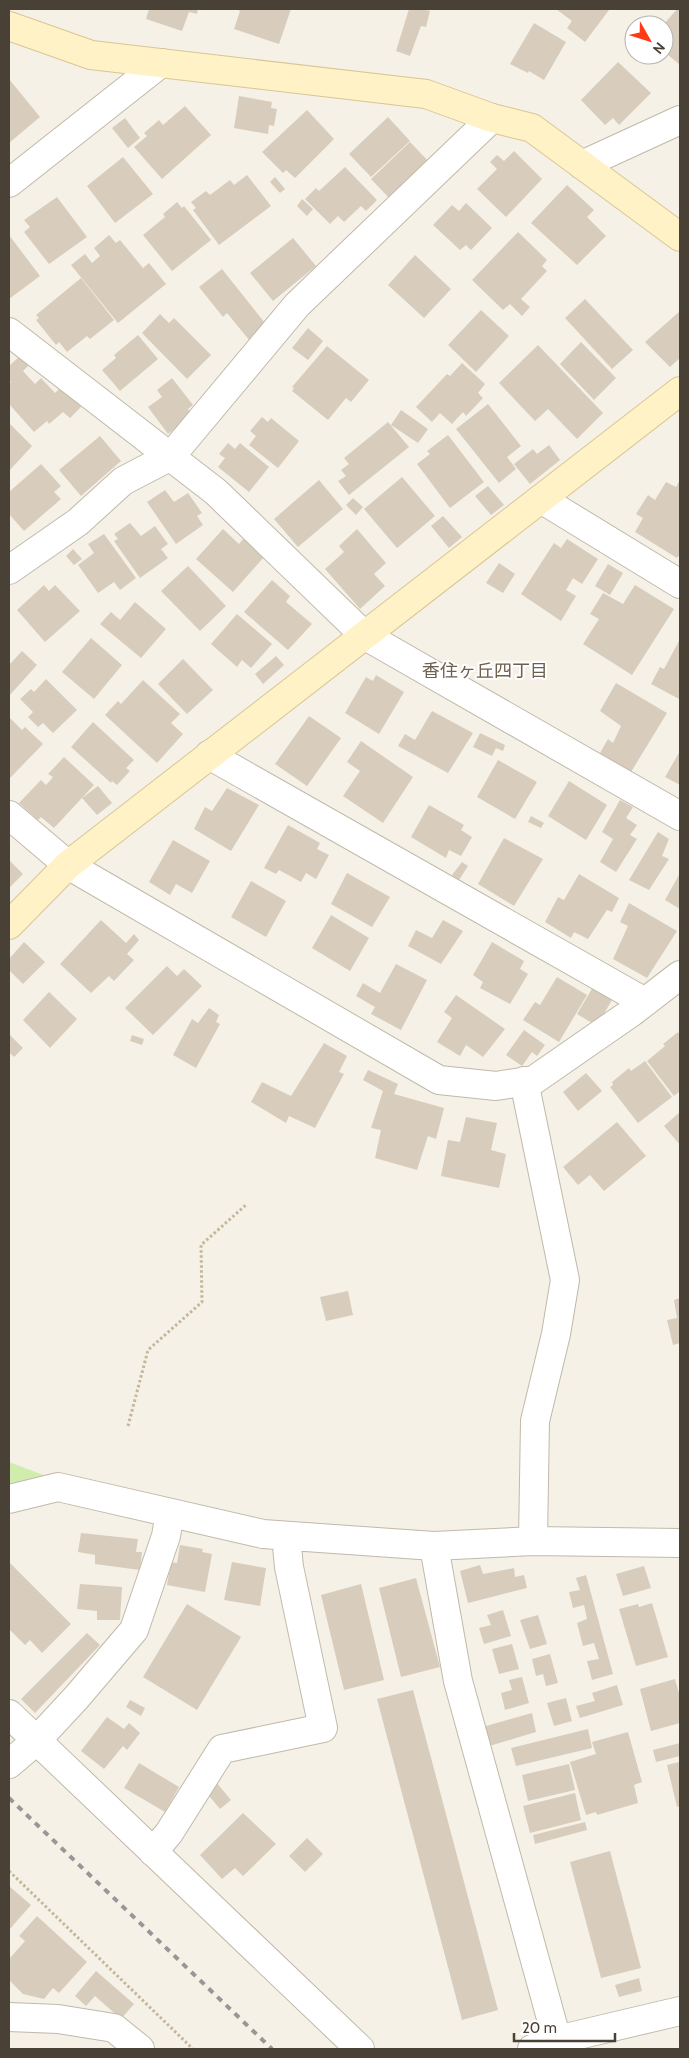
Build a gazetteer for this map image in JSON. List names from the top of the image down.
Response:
{
  "districts": ["香住ヶ丘四丁目"],
  "scale_bar": "20 m",
  "north": "bottom right"
}
